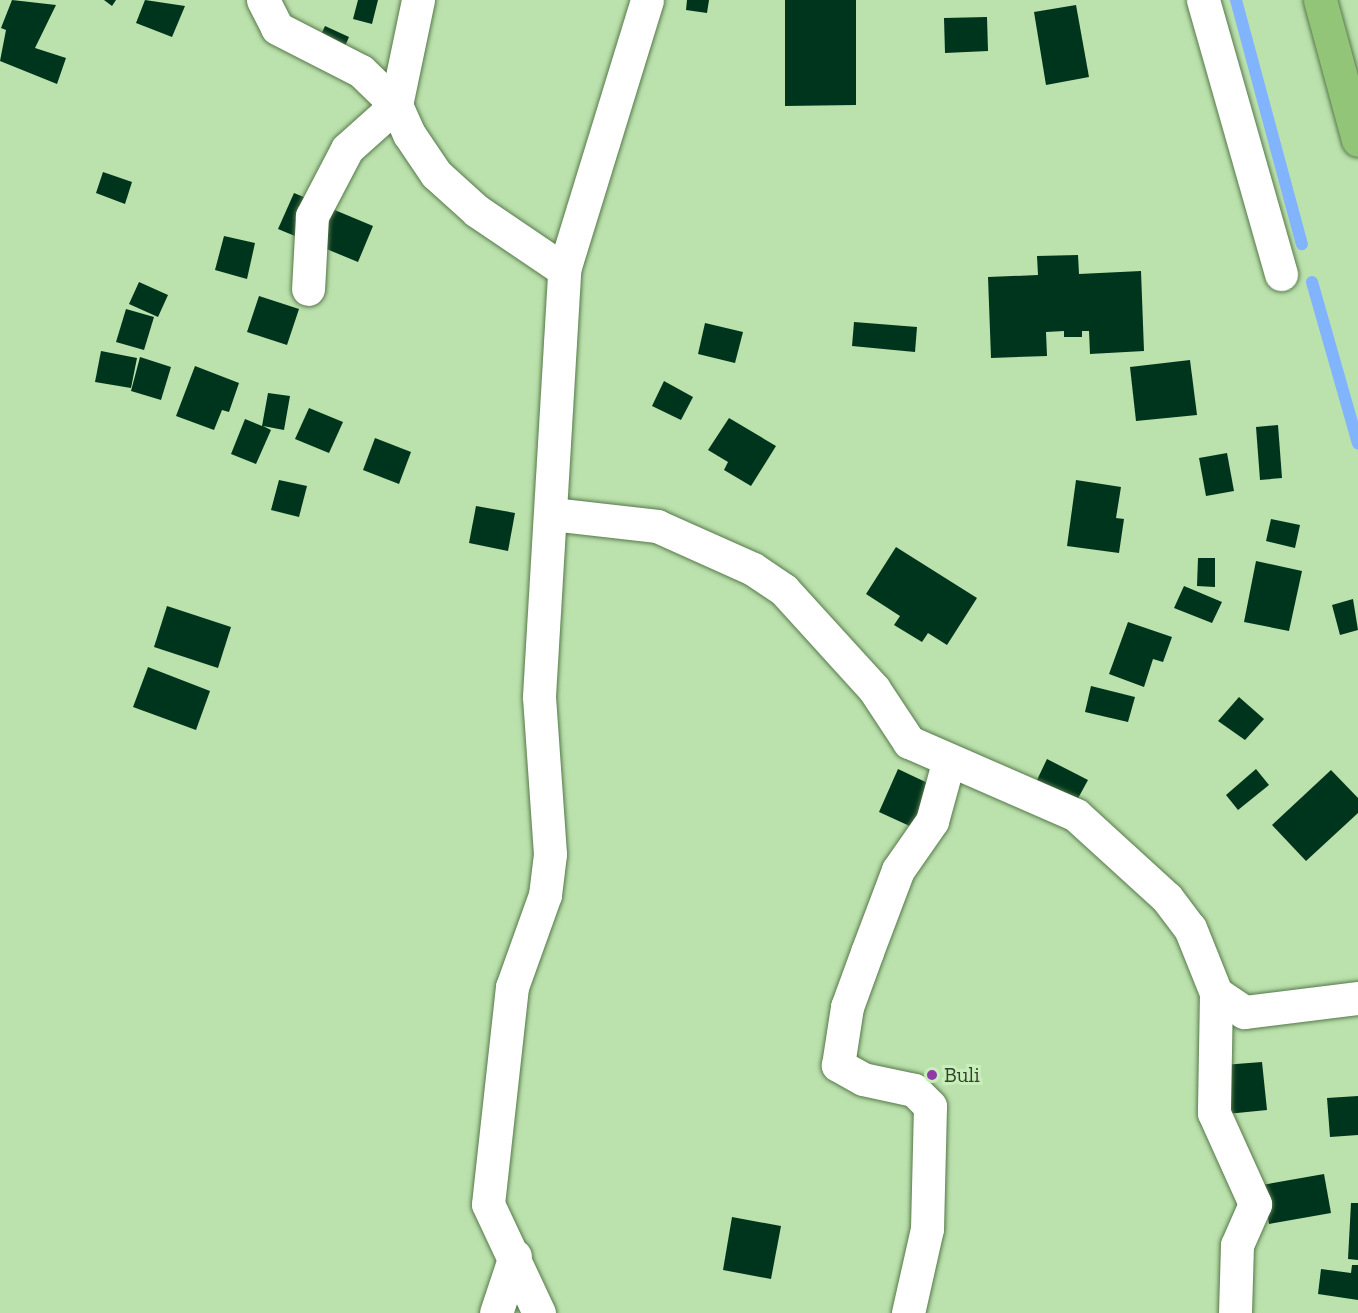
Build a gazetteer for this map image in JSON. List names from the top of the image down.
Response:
{
  "places": ["Buli"]
}
